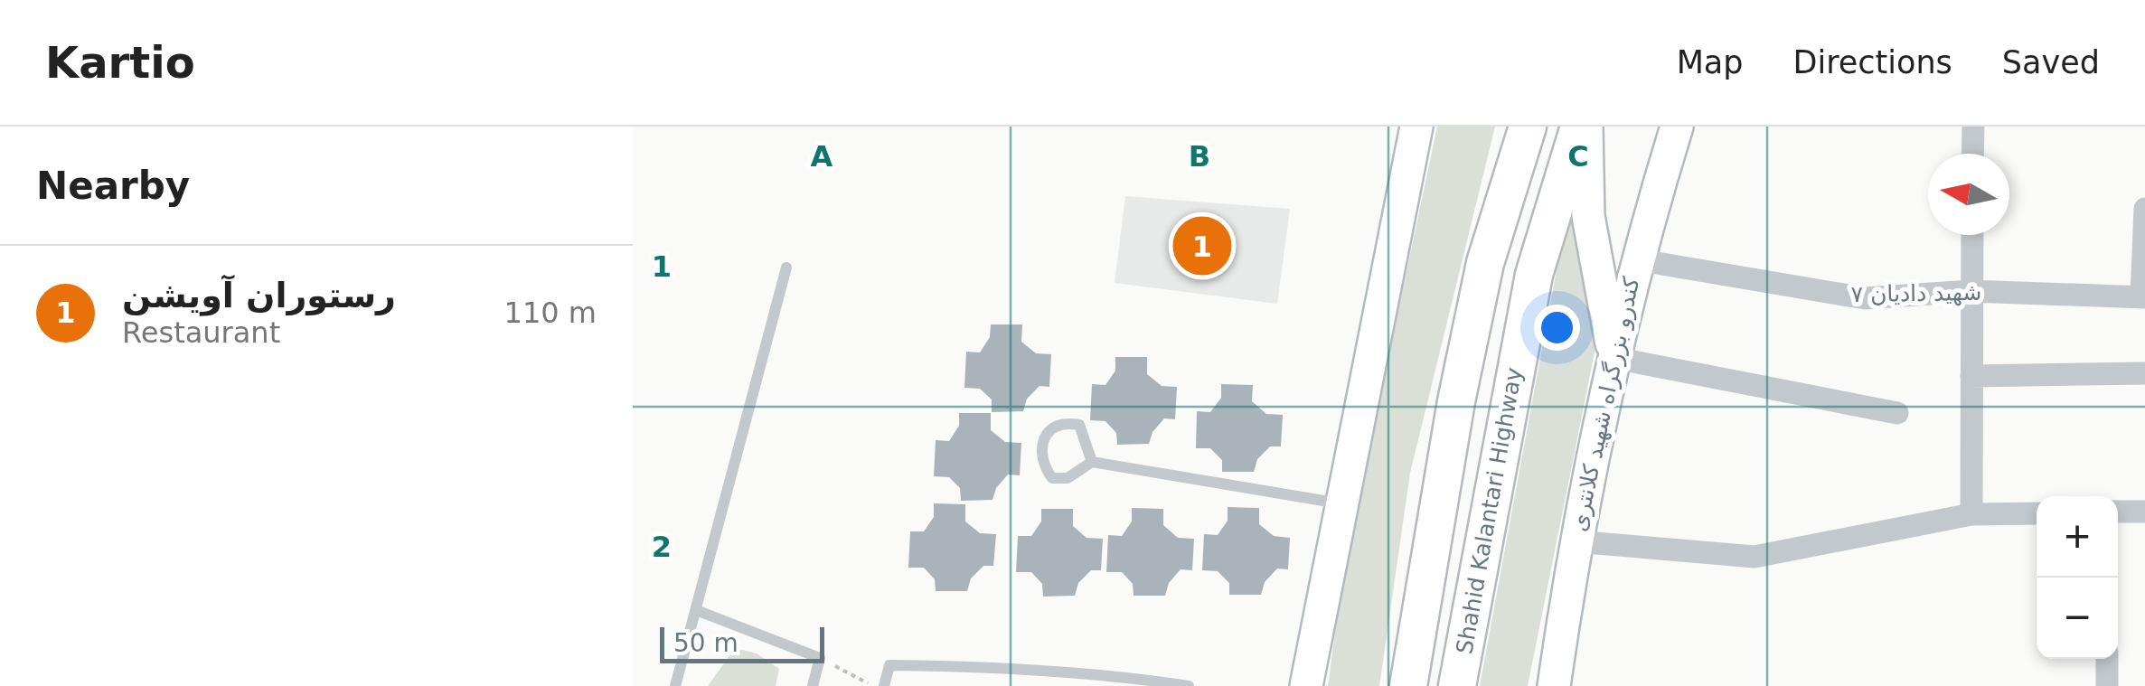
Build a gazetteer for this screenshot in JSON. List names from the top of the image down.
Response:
{
  "streets": {
    "highway": ["Shahid Kalantari Highway"],
    "main road": ["کندرو بزرگراه شهید کلانتری"],
    "street": ["شهید دادیان ۷"]
  },
  "crossings": [
    ["شهید دادیان ۷", "کندرو بزرگراه شهید کلانتری"]
  ],
  "scale_bar": "50 m",
  "north": "left",
  "page": {
    "header": "Kartio",
    "nav": ["Map", "Directions", "Saved"],
    "heading": "Nearby",
    "pins": "1",
    "list": [
      {
        "mark": "1",
        "name": "رستوران آویشن",
        "note": "Restaurant",
        "value": "110 m"
      }
    ],
    "map_buttons": ["+", "−"],
    "scale": "50 m"
  },
  "grid": {
    "columns": ["A", "B", "C"],
    "rows": ["1", "2"]
  }
}
